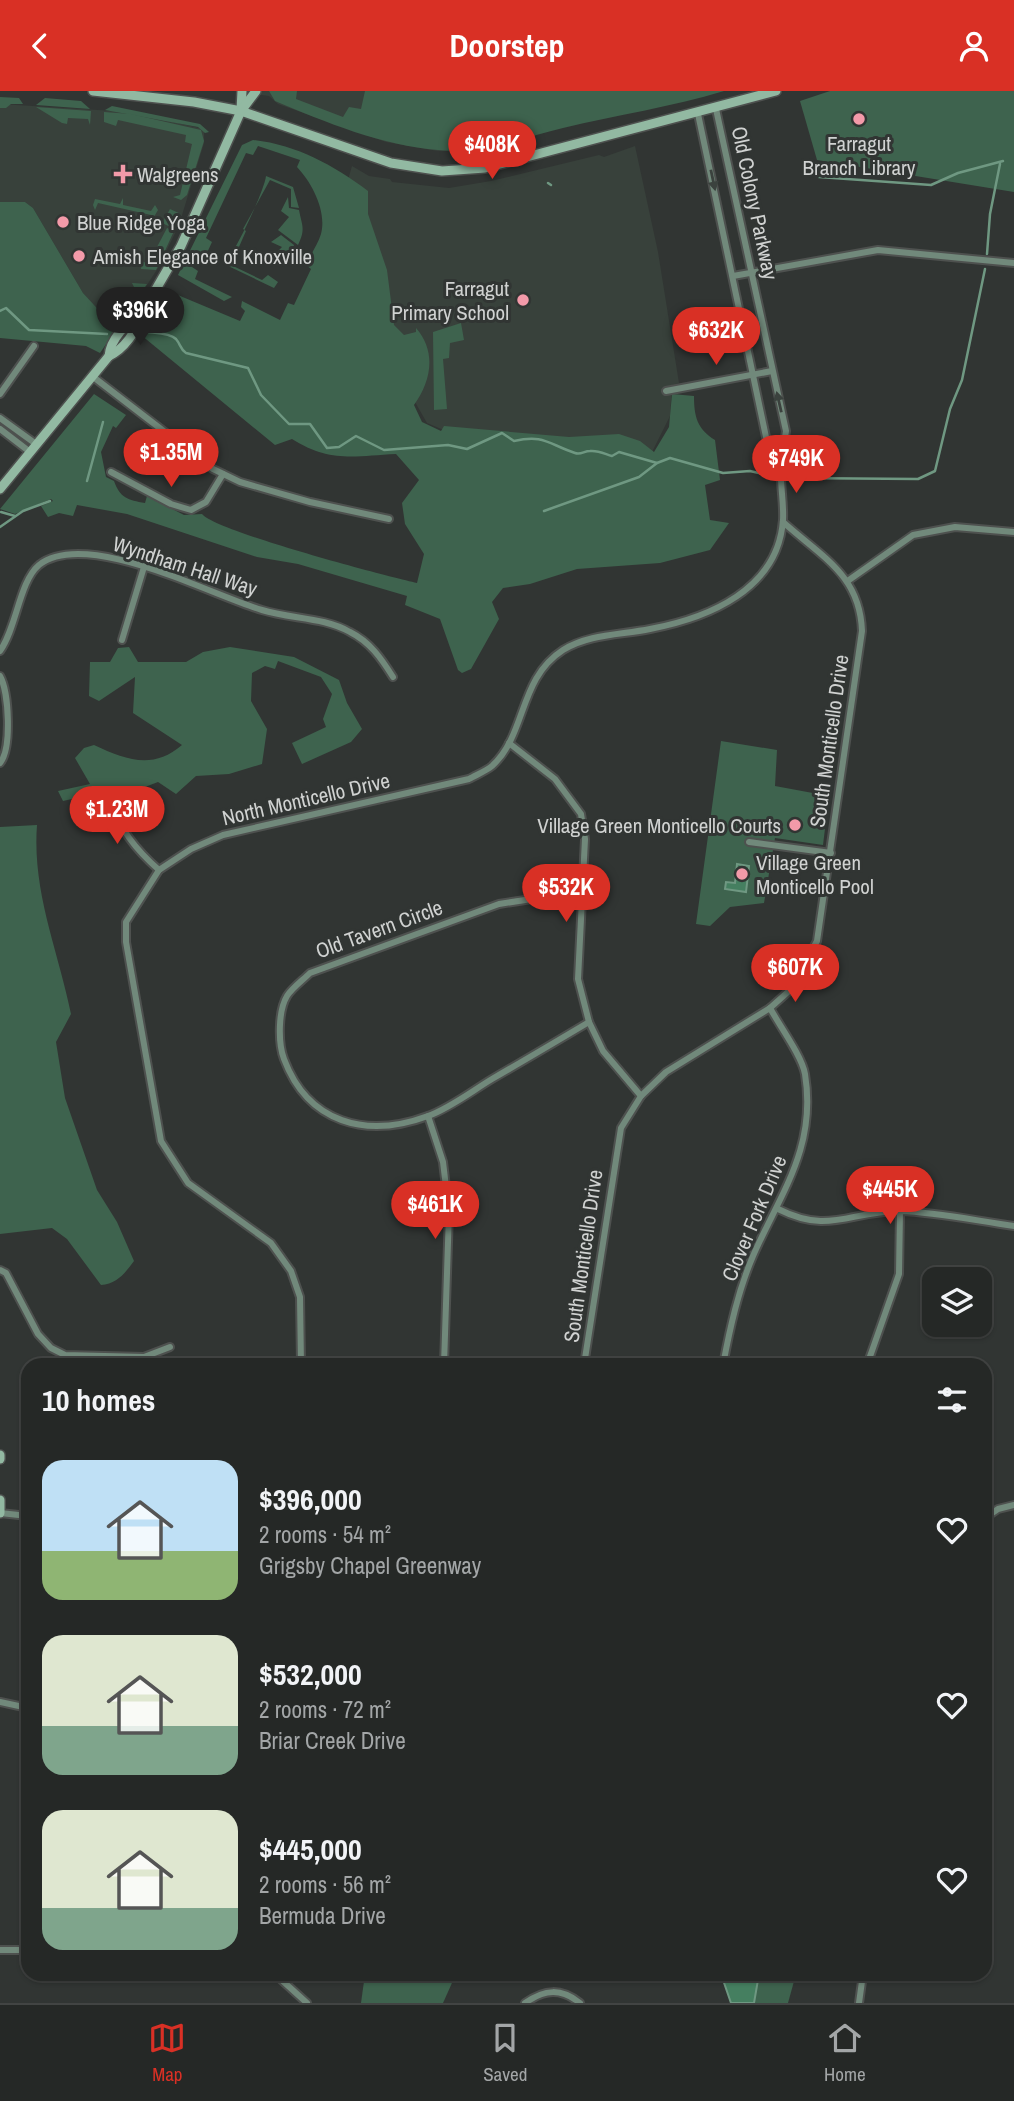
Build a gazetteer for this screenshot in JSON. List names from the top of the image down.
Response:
{
  "streets": {
    "street": [
      "Old Colony Parkway",
      "Wyndham Hall Way",
      "South Monticello Drive",
      "North Monticello Drive",
      "Old Tavern Circle",
      "Clover Fork Drive"
    ]
  },
  "crossings": [
    ["Old Colony Parkway", "South Monticello Drive"],
    ["Old Colony Parkway", "North Monticello Drive"],
    ["South Monticello Drive", "North Monticello Drive"],
    ["South Monticello Drive", "Clover Fork Drive"]
  ],
  "places": {
    "other": [
      "Farragut Branch Library",
      "Blue Ridge Yoga",
      "Amish Elegance of Knoxville",
      "Farragut Primary School",
      "Village Green Monticello Courts",
      "Village Green Monticello Pool"
    ],
    "health": ["Walgreens"]
  },
  "page": {
    "header": "Doorstep",
    "price": [
      "$408K",
      "$396K",
      "$632K",
      "$1.35M",
      "$749K",
      "$1.23M",
      "$532K",
      "$607K",
      "$445K",
      "$461K"
    ],
    "heading": "10 homes",
    "list": [
      {
        "name": "$396,000",
        "note": "2 rooms · 54 m² · Grigsby Chapel Greenway"
      },
      {
        "name": "$532,000",
        "note": "2 rooms · 72 m² · Briar Creek Drive"
      },
      {
        "name": "$445,000",
        "note": "2 rooms · 56 m² · Bermuda Drive"
      }
    ],
    "tabs": ["Map", "Saved", "Home"]
  }
}
